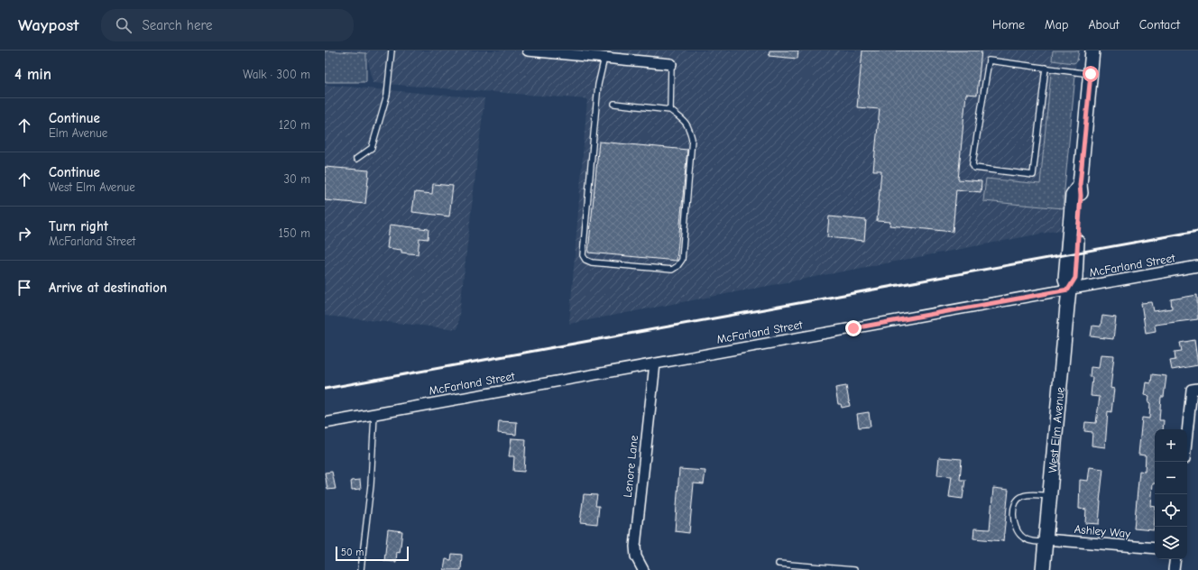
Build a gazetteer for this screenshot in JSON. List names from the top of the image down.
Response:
{
  "streets": {
    "street": [
      "McFarland Street",
      "West Elm Avenue",
      "Lenore Lane",
      "Ashley Way"
    ]
  },
  "crossings": [
    ["McFarland Street", "West Elm Avenue"],
    ["McFarland Street", "Lenore Lane"],
    ["West Elm Avenue", "Ashley Way"]
  ],
  "scale_bar": "50 m",
  "page": {
    "header": "Waypost",
    "search": "Search here",
    "nav": [
      "Home",
      "Map",
      "About",
      "Contact"
    ],
    "heading": ["4 min", "Walk · 300 m"],
    "list": [
      ["Continue", "Elm Avenue", "120 m"],
      ["Continue", "West Elm Avenue", "30 m"],
      ["Turn right", "McFarland Street", "150 m"],
      "Arrive at destination"
    ],
    "map_buttons": ["+", "−"],
    "scale": "50 m"
  }
}
